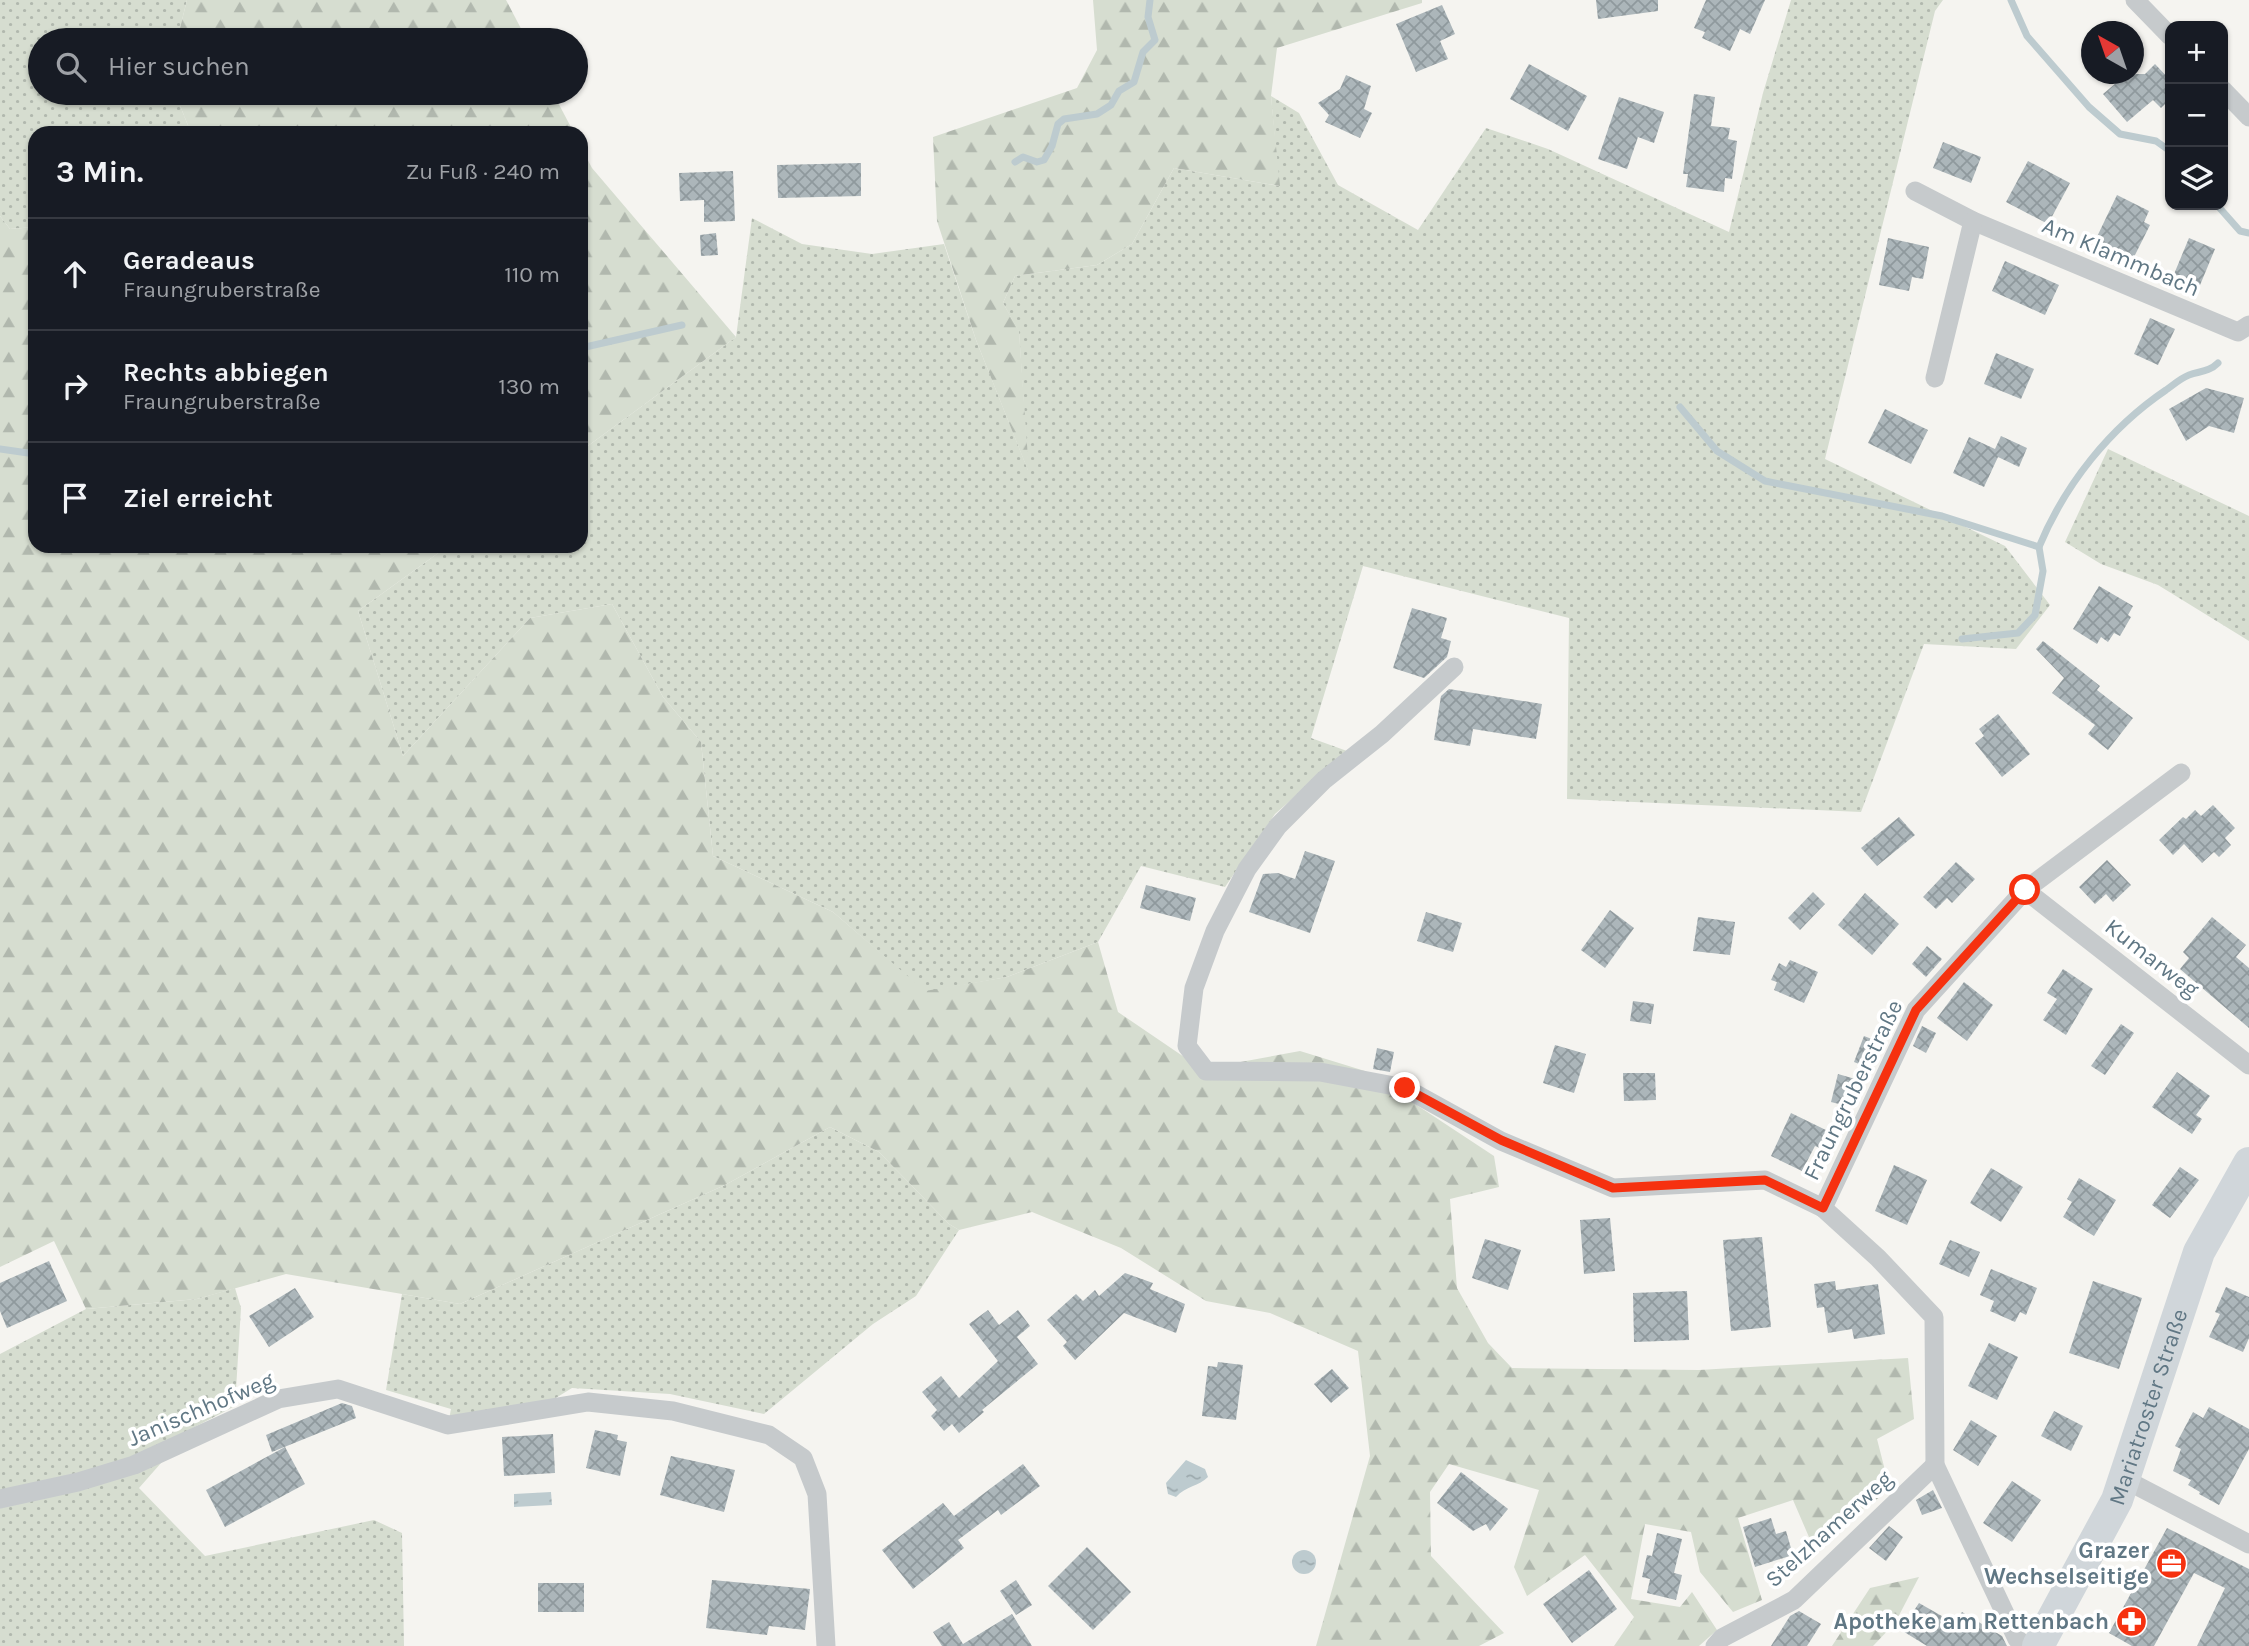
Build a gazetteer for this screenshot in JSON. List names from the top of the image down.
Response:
{
  "streets": {
    "main road": ["Mariatroster Straße"],
    "street": [
      "Am Klammbach",
      "Kumarweg",
      "Fraungruberstraße",
      "Janischhofweg",
      "Stelzhamerweg"
    ]
  },
  "crossings": [
    ["Kumarweg", "Fraungruberstraße"],
    ["Fraungruberstraße", "Stelzhamerweg"]
  ],
  "places": {
    "office": ["Grazer Wechselseitige"],
    "pharmacy": ["Apotheke am Rettenbach"]
  },
  "north": "top left",
  "page": {
    "map_buttons": ["+", "−"],
    "search": "Hier suchen",
    "heading": ["3 Min.", "Zu Fuß · 240 m"],
    "list": [
      ["Geradeaus", "Fraungruberstraße", "110 m"],
      ["Rechts abbiegen", "Fraungruberstraße", "130 m"],
      "Ziel erreicht"
    ]
  }
}
